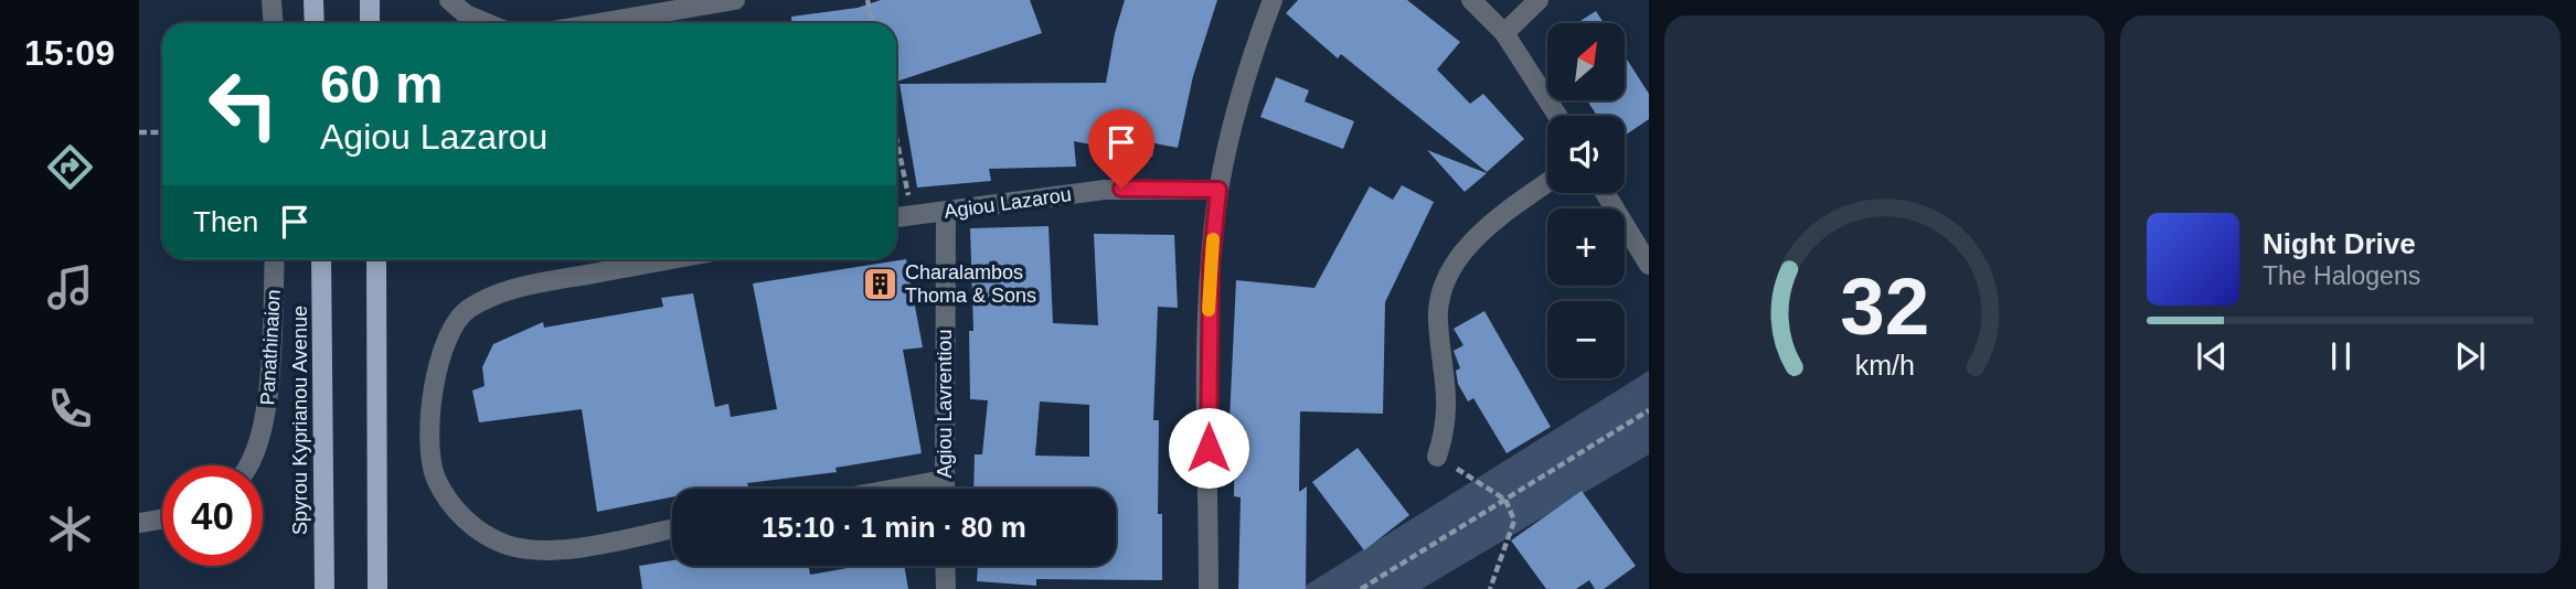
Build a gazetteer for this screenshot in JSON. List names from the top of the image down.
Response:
{
  "streets": {
    "main road": ["Spyrou Kyprianou Avenue"],
    "street": ["Agiou Lazarou", "Panathinaion", "Agiou Lavrentiou"]
  },
  "crossings": [
    ["Agiou Lazarou", "Agiou Lavrentiou"]
  ],
  "places": {
    "building": ["Charalambos Thoma & Sons"]
  },
  "north": "top right",
  "page": {
    "tabs": "15:09",
    "map_buttons": ["+", "−"],
    "turn": ["60 m", "Agiou Lazarou"],
    "then": "Then",
    "song": ["Night Drive", "The Halogens"],
    "limit": "40",
    "trip": "15:10 · 1 min · 80 m",
    "gauge": ["32", "km/h"]
  }
}
